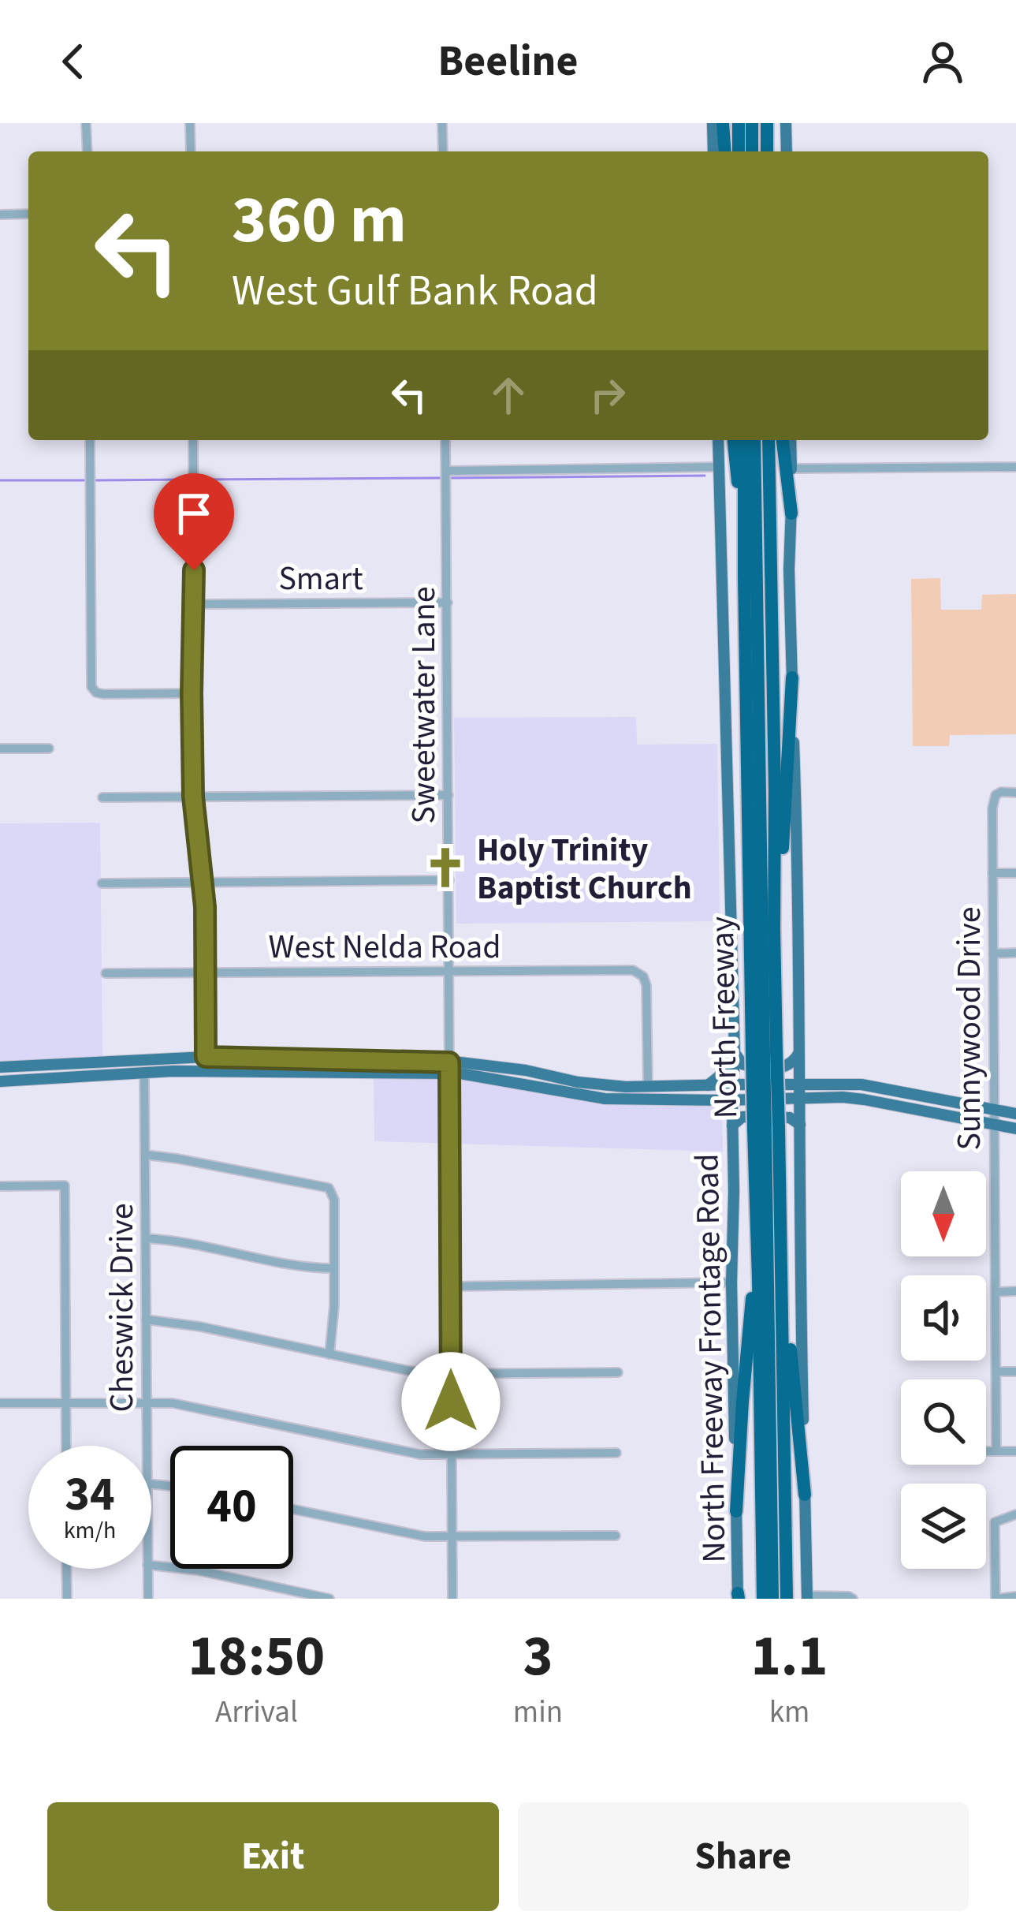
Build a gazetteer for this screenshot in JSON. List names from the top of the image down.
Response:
{
  "streets": {
    "highway": ["North Freeway"],
    "main road": ["North Freeway Frontage Road"],
    "street": [
      "Smart",
      "Sweetwater Lane",
      "West Nelda Road",
      "Sunnywood Drive",
      "Cheswick Drive"
    ]
  },
  "crossings": [
    ["Smart", "Sweetwater Lane"],
    ["Sweetwater Lane", "West Nelda Road"]
  ],
  "places": {
    "church": ["Holy Trinity Baptist Church"]
  },
  "north": "bottom",
  "page": {
    "header": "Beeline",
    "turn": ["360 m", "West Gulf Bank Road"],
    "speed": "34 km/h",
    "limit": "40",
    "eta": [
      "18:50",
      "Arrival",
      "3",
      "min",
      "1.1",
      "km"
    ],
    "buttons": ["Exit", "Share"]
  }
}
